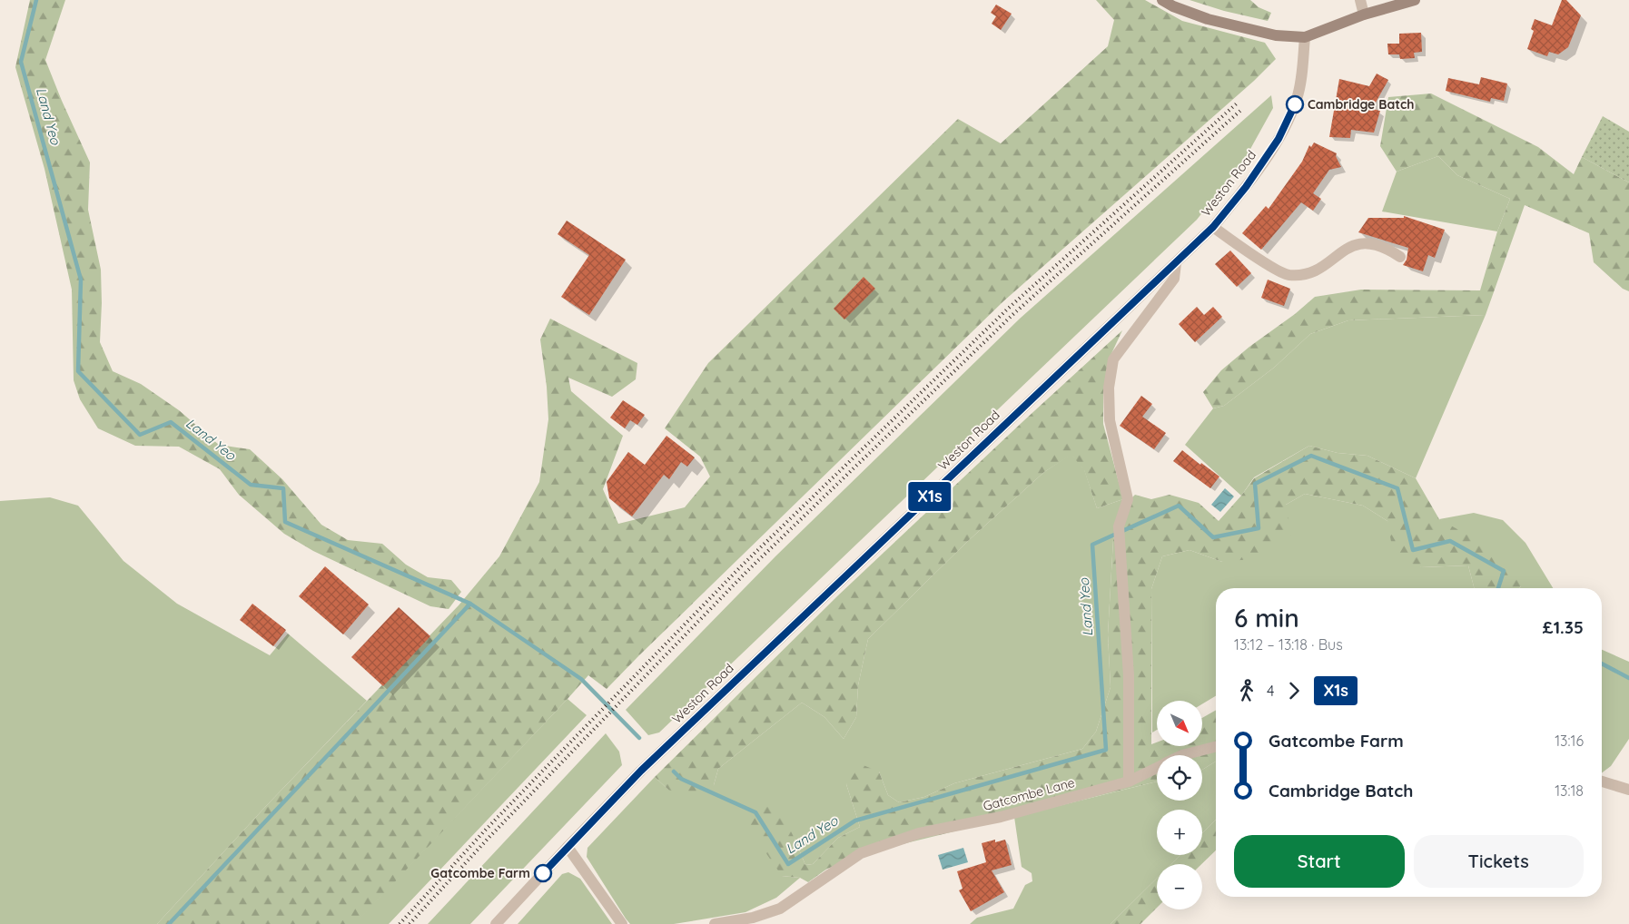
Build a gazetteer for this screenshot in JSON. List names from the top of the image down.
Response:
{
  "streets": {
    "street": ["Weston Road", "Gatcombe Lane"]
  },
  "water": ["Land Yeo"],
  "places": ["Cambridge Batch", "Gatcombe Farm"],
  "lines": ["bus line X1s"],
  "north": "bottom right",
  "page": {
    "on_map": "X1s",
    "heading": ["6 min", "13:12 – 13:18 · Bus", "£1.35"],
    "legs": ["4", "X1s"],
    "map_buttons": ["+", "−"],
    "list": [
      {
        "name": "Gatcombe Farm",
        "value": "13:16"
      },
      {
        "name": "Cambridge Batch",
        "value": "13:18"
      }
    ],
    "buttons": ["Start", "Tickets"]
  }
}
